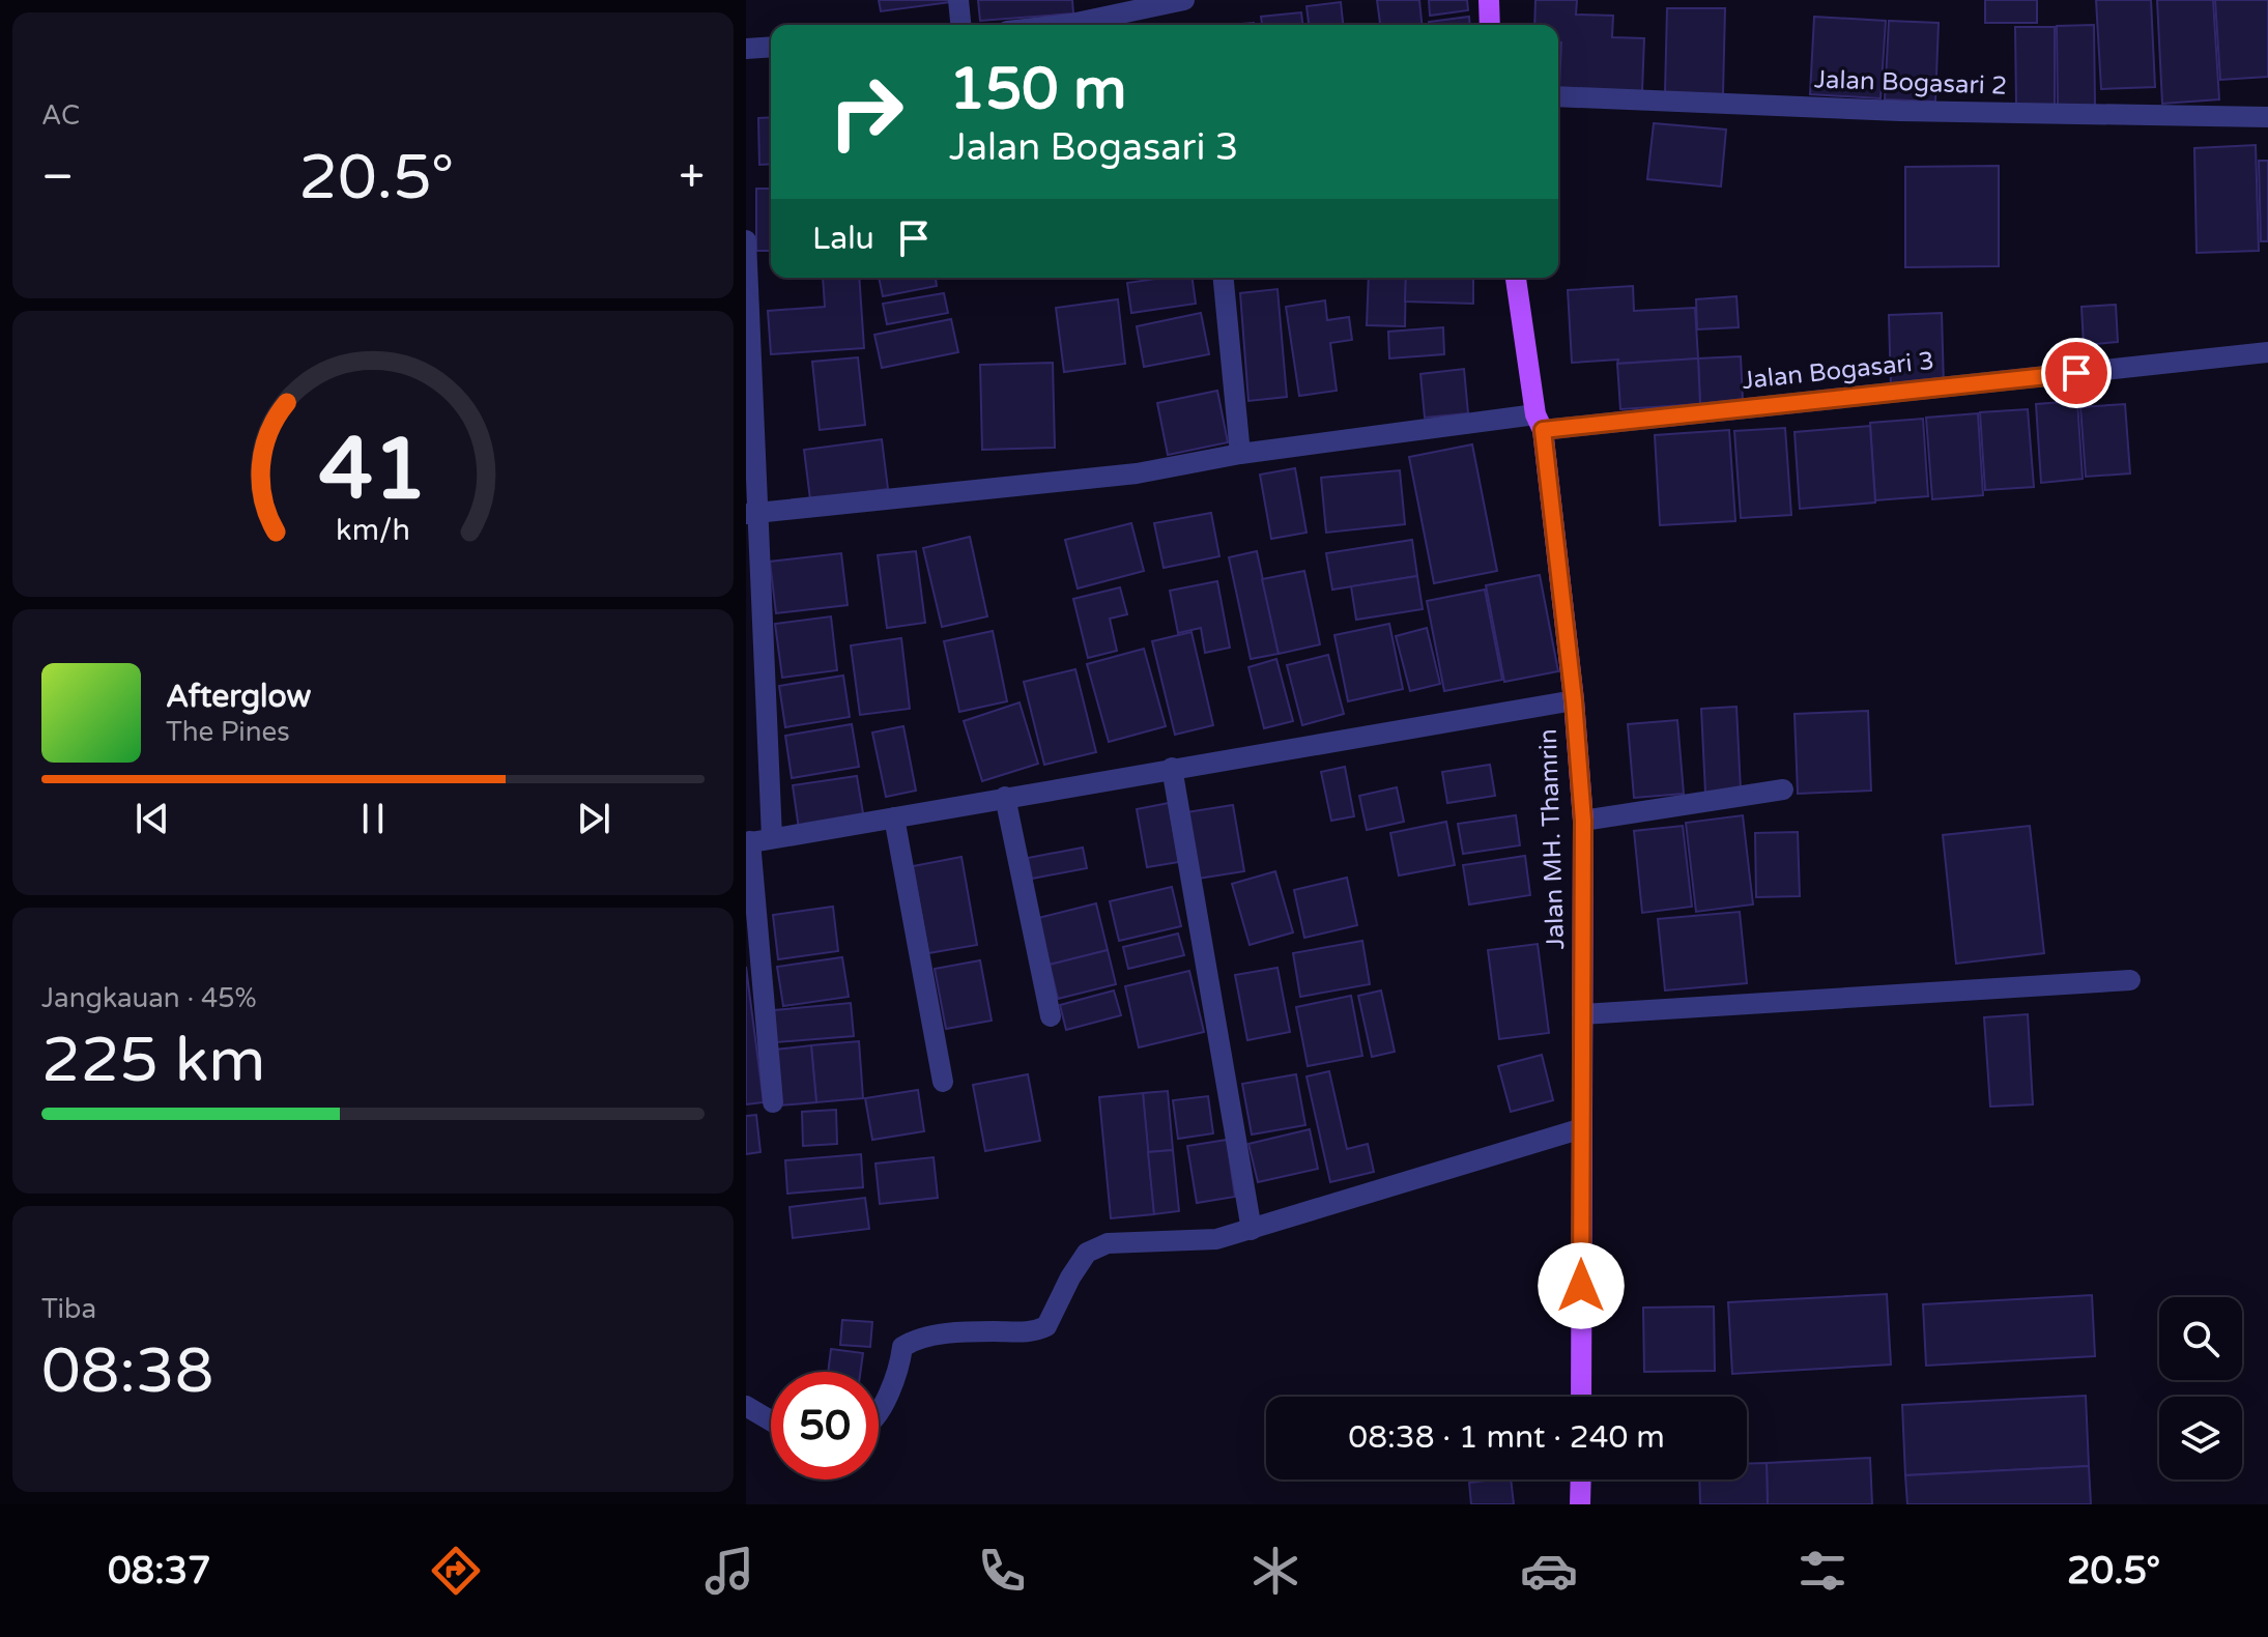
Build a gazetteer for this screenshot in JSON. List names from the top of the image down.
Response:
{
  "streets": {
    "main road": ["Jalan MH. Thamrin"],
    "street": ["Jalan Bogasari 2", "Jalan Bogasari 3"]
  },
  "crossings": [
    ["Jalan Bogasari 3", "Jalan MH. Thamrin"]
  ],
  "page": {
    "tile": [
      "AC",
      ["Jangkauan · 45%", "225 km"],
      ["Tiba", "08:38"]
    ],
    "turn": ["150 m", "Jalan Bogasari 3"],
    "heat": ["−", "20.5°", "+"],
    "then": "Lalu",
    "song": ["Afterglow", "The Pines"],
    "limit": "50",
    "trip": "08:38 · 1 mnt · 240 m",
    "tabs": ["08:37", "20.5°"],
    "gauge": ["41", "km/h"]
  }
}
